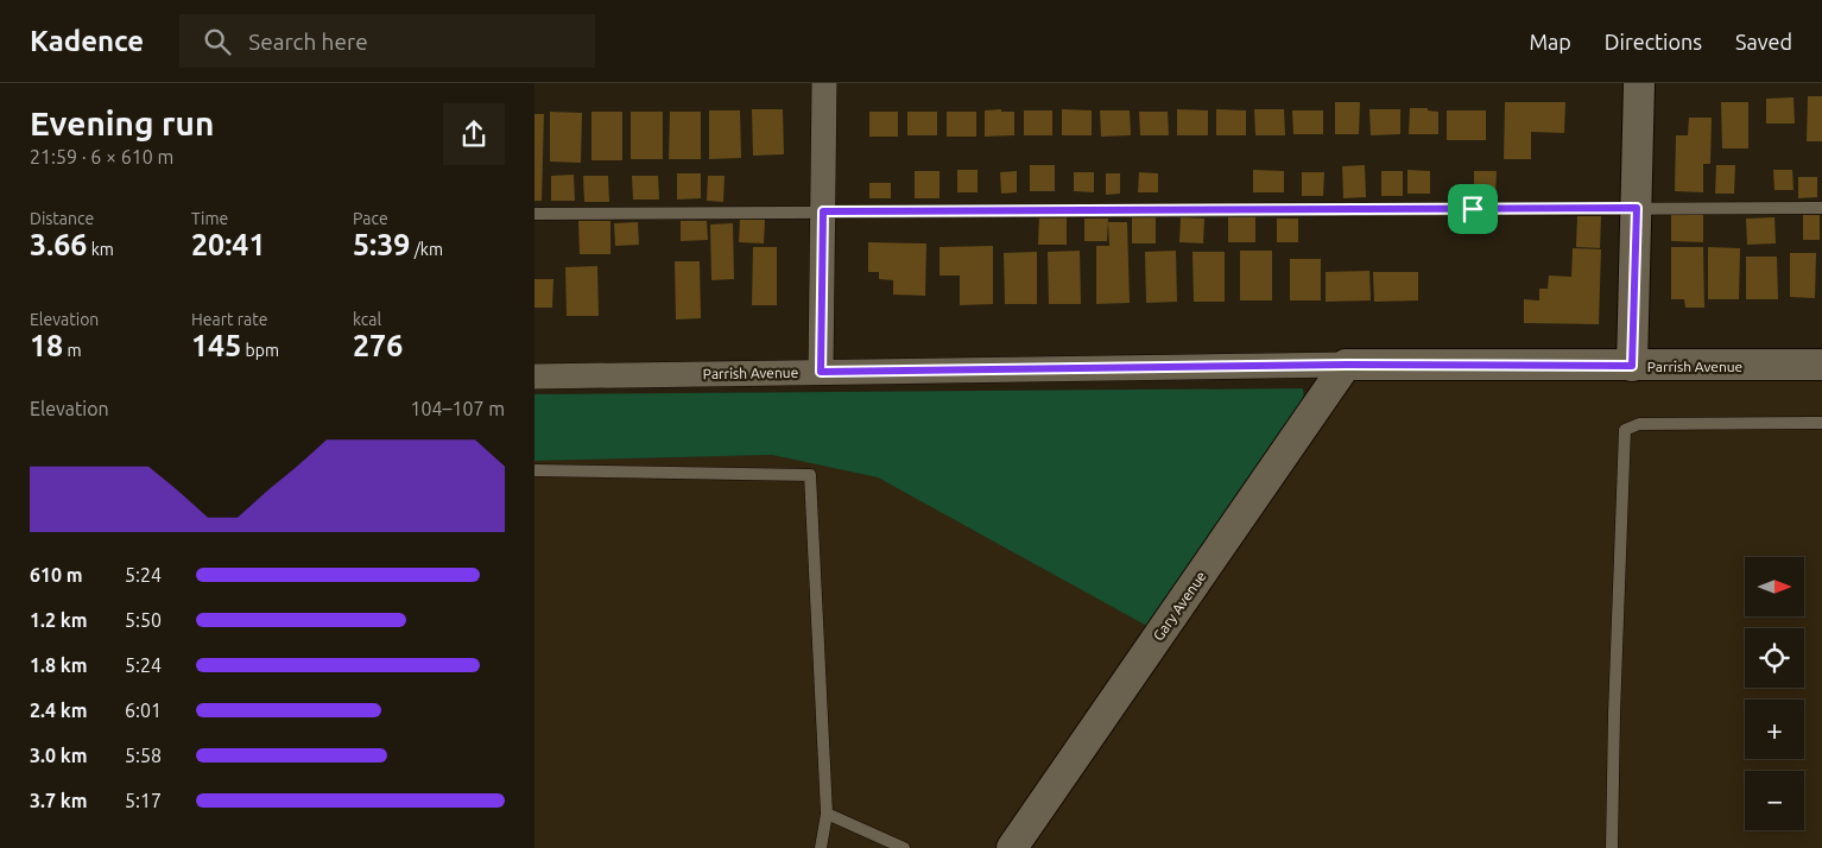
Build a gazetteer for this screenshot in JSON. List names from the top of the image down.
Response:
{
  "streets": {
    "street": ["Parrish Avenue", "Gary Avenue"]
  },
  "crossings": [
    ["Parrish Avenue", "Gary Avenue"]
  ],
  "north": "right",
  "page": {
    "header": "Kadence",
    "search": "Search here",
    "nav": ["Map", "Directions", "Saved"],
    "heading": ["Evening run", "21:59 · 6 × 610 m"],
    "stats": [
      ["Distance", "3.66 km"],
      ["Time", "20:41"],
      ["Pace", "5:39 /km"],
      ["Elevation", "18 m"],
      ["Heart rate", "145 bpm"],
      ["kcal", "276"]
    ],
    "chart": ["Elevation", "104–107 m"],
    "list": [
      {
        "name": "610 m",
        "note": "5:24"
      },
      {
        "name": "1.2 km",
        "note": "5:50"
      },
      {
        "name": "1.8 km",
        "note": "5:24"
      },
      {
        "name": "2.4 km",
        "note": "6:01"
      },
      {
        "name": "3.0 km",
        "note": "5:58"
      },
      {
        "name": "3.7 km",
        "note": "5:17"
      }
    ],
    "map_buttons": ["+", "−"]
  }
}
